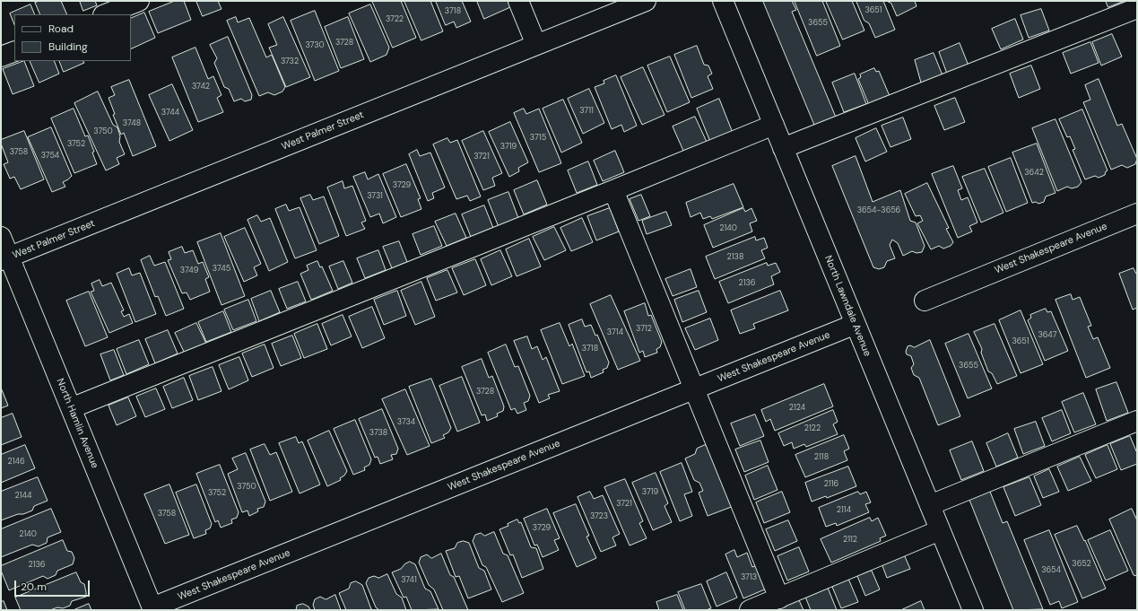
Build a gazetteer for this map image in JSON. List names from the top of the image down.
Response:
{
  "streets": {
    "street": [
      "West Palmer Street",
      "West Shakespeare Avenue",
      "North Lawndale Avenue",
      "North Hamlin Avenue"
    ]
  },
  "crossings": [
    ["West Palmer Street", "North Hamlin Avenue"],
    ["West Shakespeare Avenue", "North Lawndale Avenue"],
    ["West Shakespeare Avenue", "North Hamlin Avenue"]
  ],
  "house_numbers": [
    "3651",
    "3718",
    "3722",
    "3655",
    "3728",
    "3730",
    "3732",
    "3742",
    "3711",
    "3744",
    "3748",
    "3750",
    "3715",
    "3752",
    "3719",
    "3758",
    "3754",
    "3721",
    "3642",
    "3729",
    "3731",
    "3654-3656",
    "2140",
    "2138",
    "3745",
    "3749",
    "2136",
    "3712",
    "3714",
    "3647",
    "3651",
    "3718",
    "3655",
    "3728",
    "2124",
    "3734",
    "2122",
    "3738",
    "2118",
    "2146",
    "2116",
    "3750",
    "3719",
    "3752",
    "2144",
    "3721",
    "2114",
    "3758",
    "3723",
    "3729",
    "2140",
    "2112",
    "3652",
    "2136",
    "3654",
    "3713",
    "3741"
  ],
  "legend": ["Road", "Building"],
  "scale_bar": "20 m"
}
